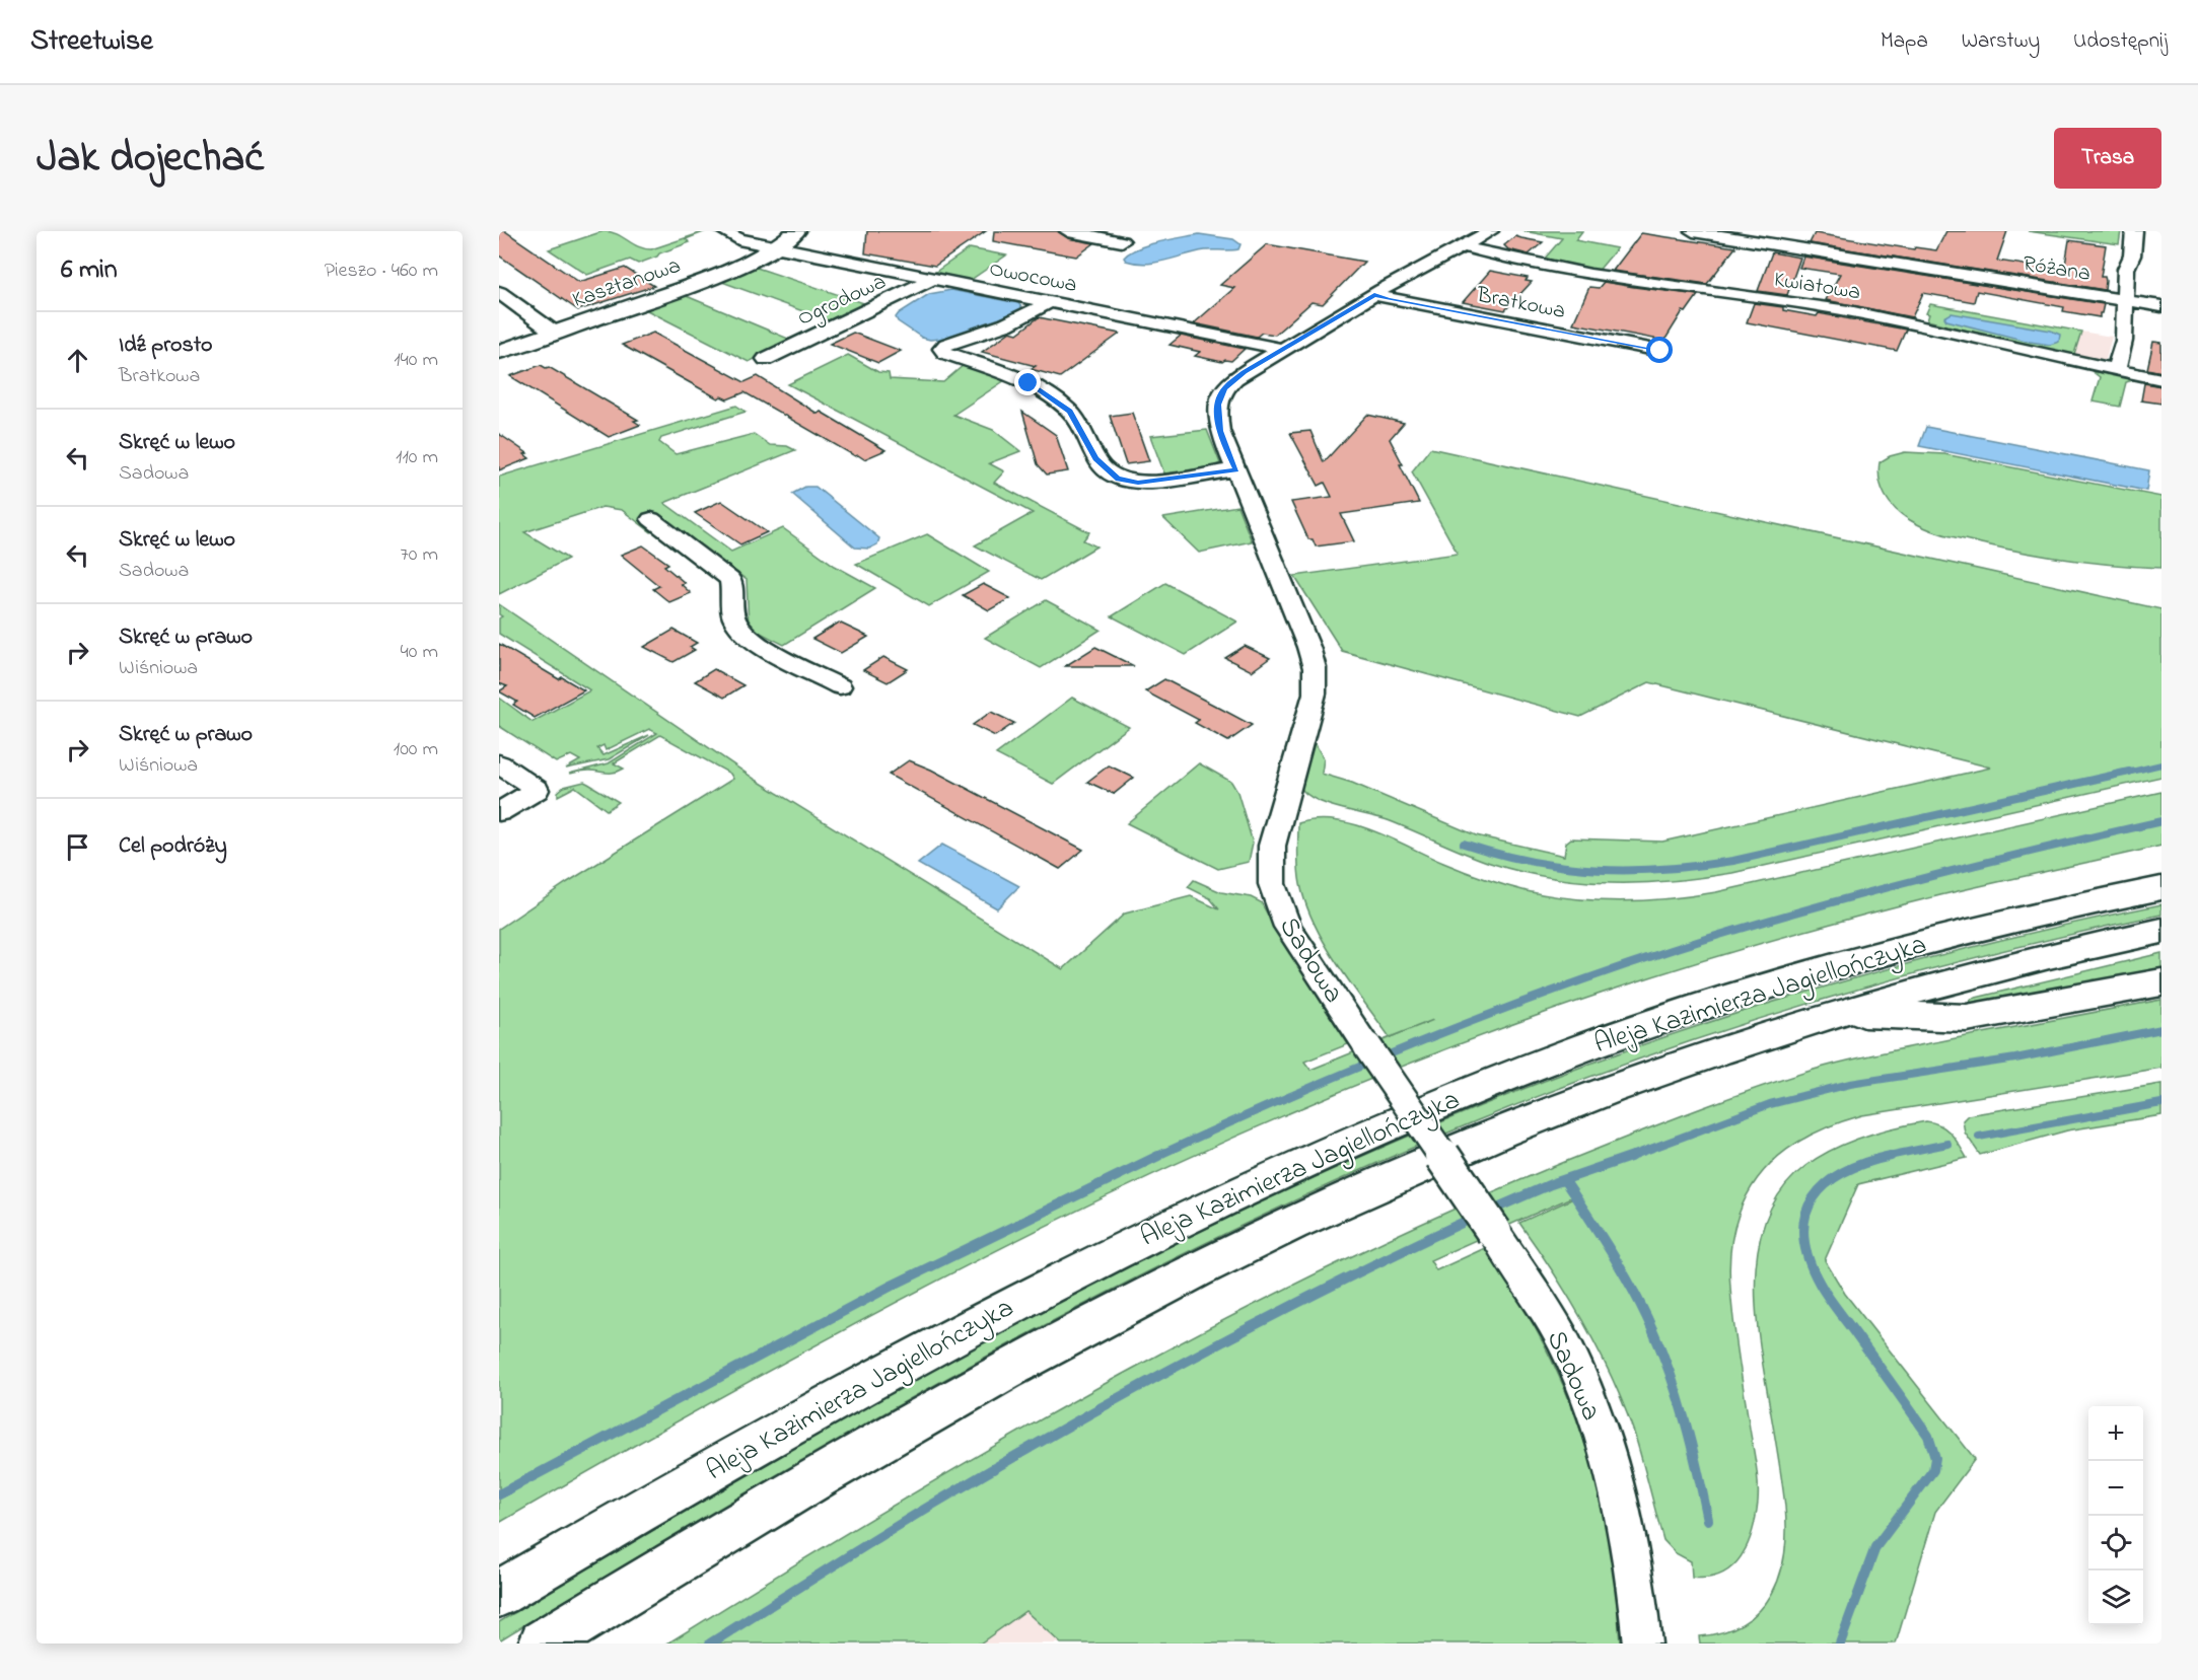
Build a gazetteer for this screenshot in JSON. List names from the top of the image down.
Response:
{
  "streets": {
    "main road": ["Kasztanowa", "Aleja Kazimierza Jagiellończyka"],
    "street": [
      "Różana",
      "Owocowa",
      "Kwiatowa",
      "Ogrodowa",
      "Bratkowa",
      "Sadowa"
    ]
  },
  "crossings": [
    ["Owocowa", "Kasztanowa"],
    ["Owocowa", "Ogrodowa"],
    ["Owocowa", "Sadowa"],
    ["Kwiatowa", "Sadowa"],
    ["Bratkowa", "Sadowa"]
  ],
  "page": {
    "header": "Streetwise",
    "nav": ["Mapa", "Warstwy", "Udostępnij"],
    "title": "Jak dojechać",
    "buttons": "Trasa",
    "heading": ["6 min", "Pieszo · 460 m"],
    "list": [
      ["Idź prosto", "Bratkowa", "140 m"],
      ["Skręć w lewo", "Sadowa", "110 m"],
      ["Skręć w lewo", "Sadowa", "70 m"],
      ["Skręć w prawo", "Wiśniowa", "40 m"],
      ["Skręć w prawo", "Wiśniowa", "100 m"],
      "Cel podróży"
    ],
    "map_buttons": ["+", "−"]
  }
}
